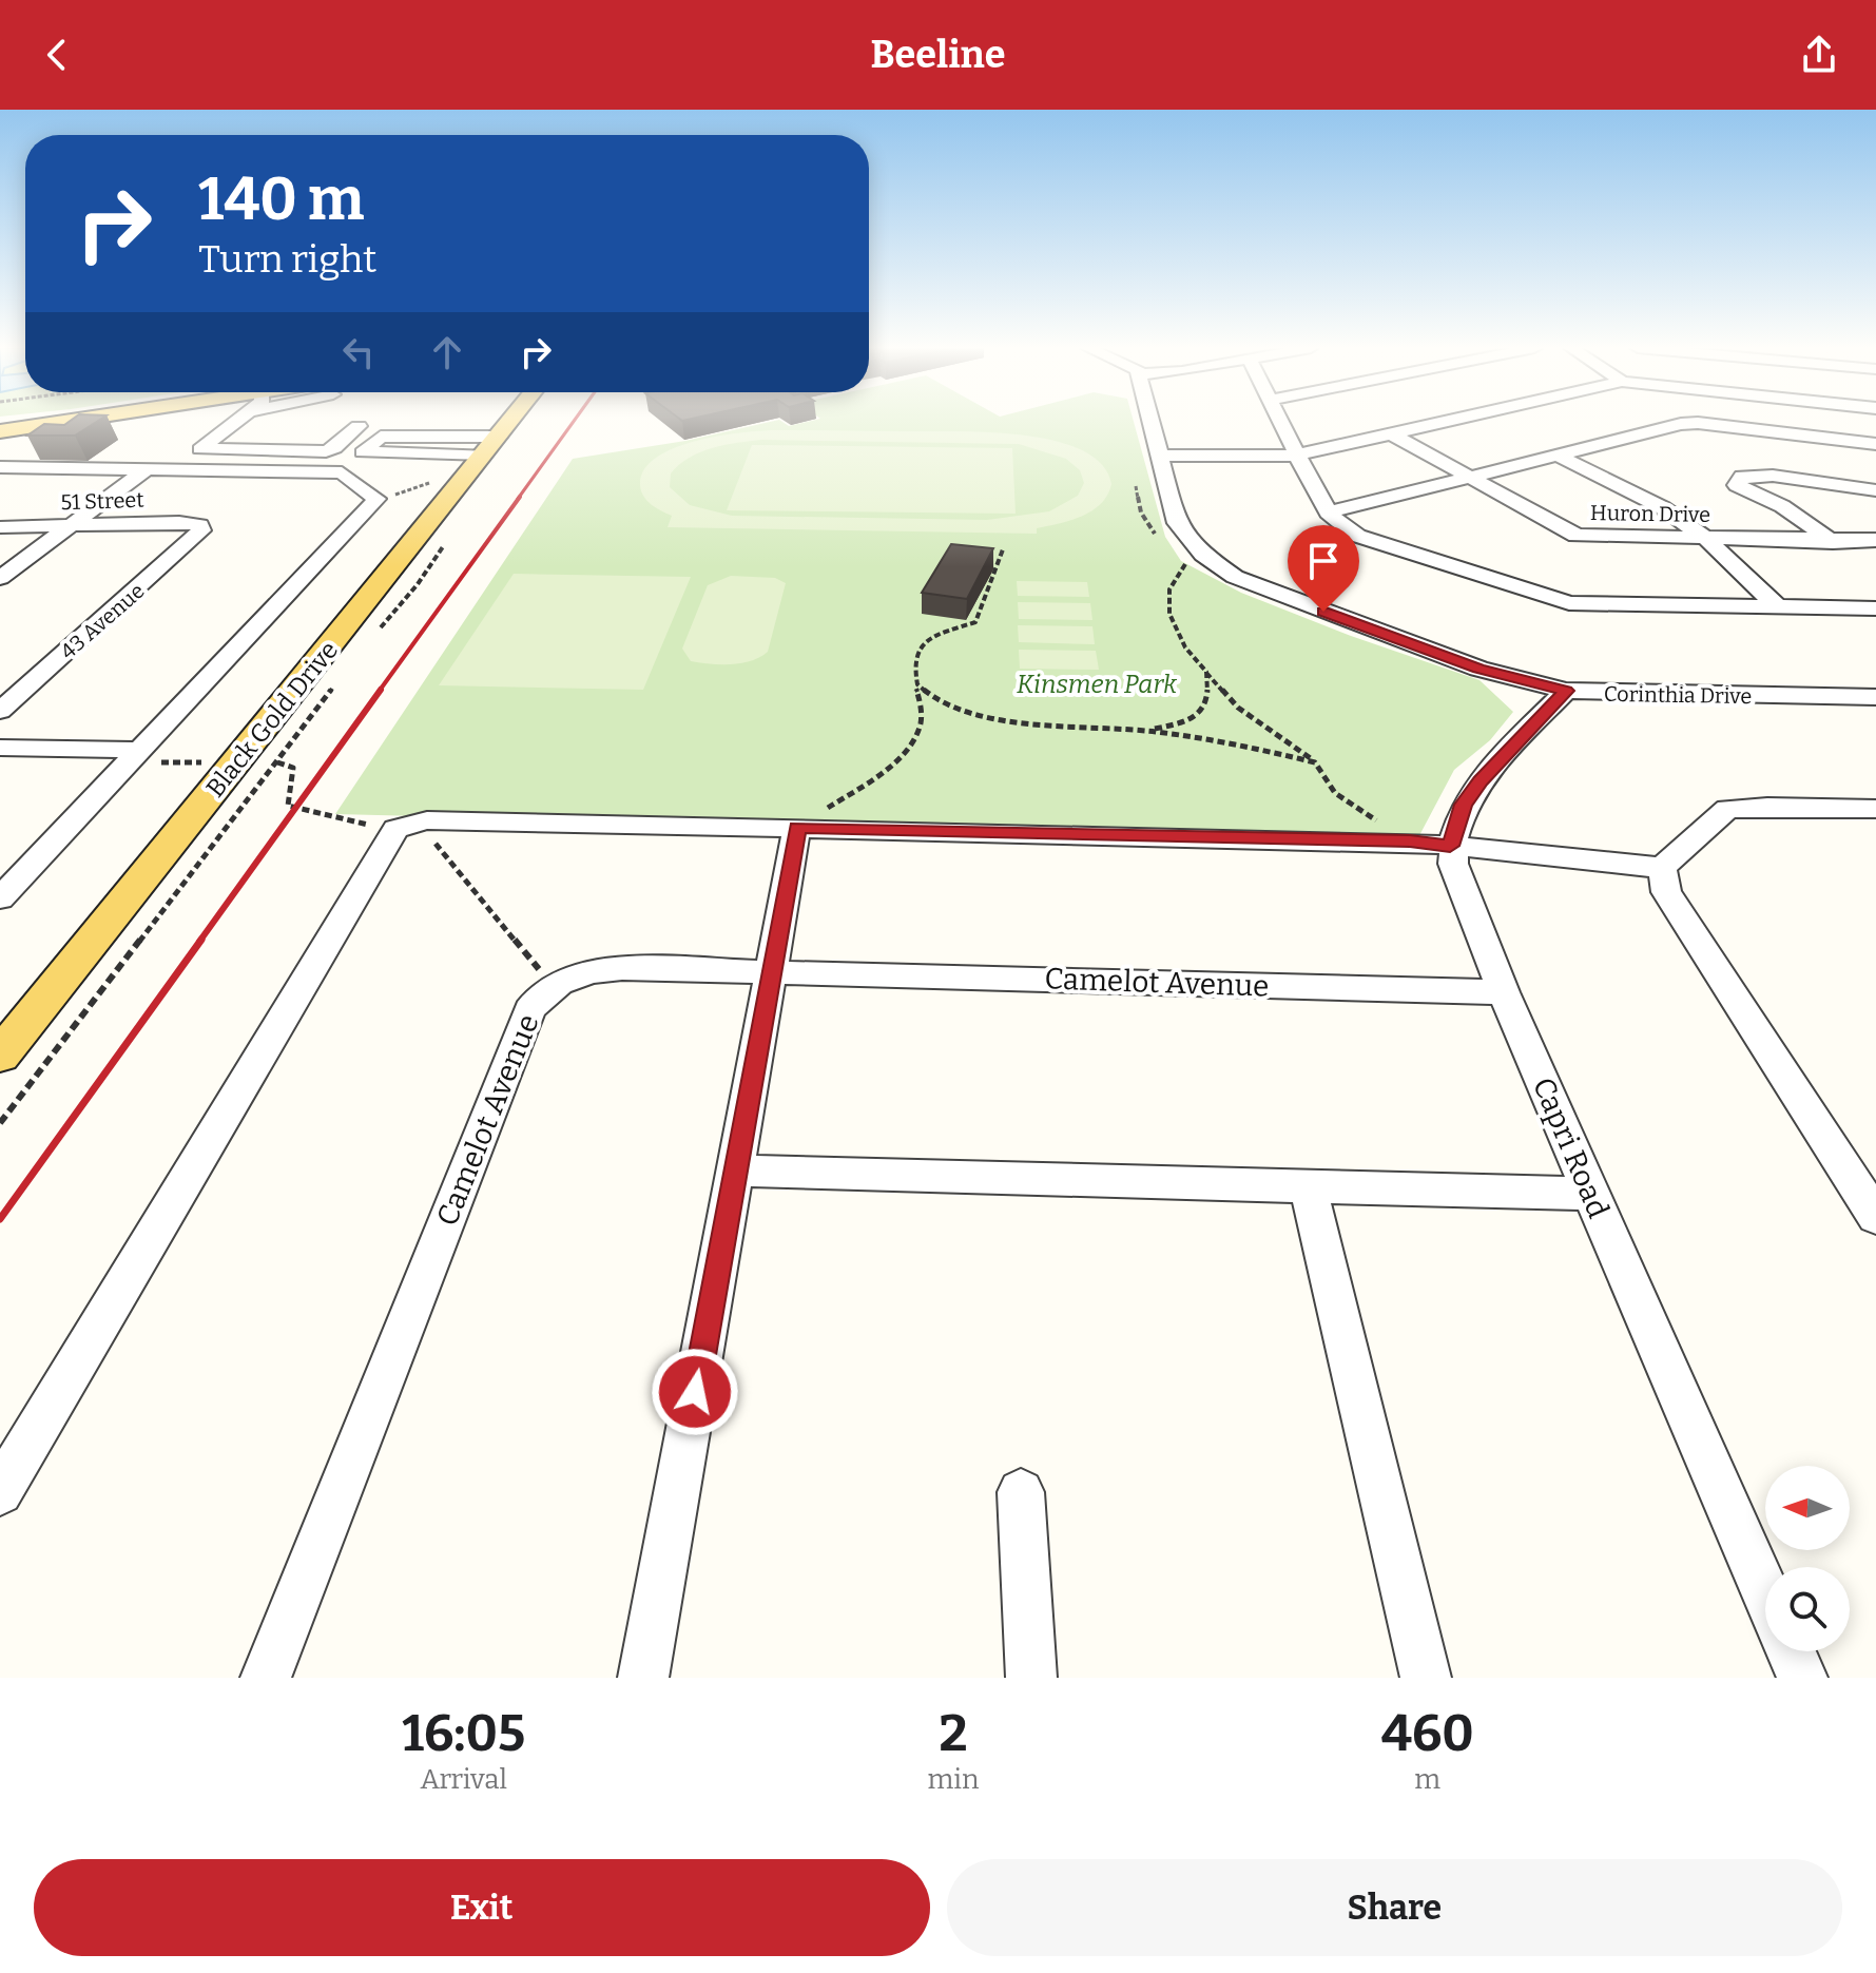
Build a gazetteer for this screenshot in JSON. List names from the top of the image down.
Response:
{
  "streets": {
    "main road": ["Black Gold Drive"],
    "street": [
      "51 Street",
      "Huron Drive",
      "43 Avenue",
      "Corinthia Drive",
      "Camelot Avenue",
      "Capri Road"
    ]
  },
  "crossings": [
    ["51 Street", "43 Avenue"],
    ["Camelot Avenue", "Capri Road"]
  ],
  "parks": ["Kinsmen Park"],
  "north": "left",
  "page": {
    "header": "Beeline",
    "turn": ["140 m", "Turn right"],
    "eta": [
      "16:05",
      "Arrival",
      "2",
      "min",
      "460",
      "m"
    ],
    "buttons": ["Exit", "Share"]
  }
}
